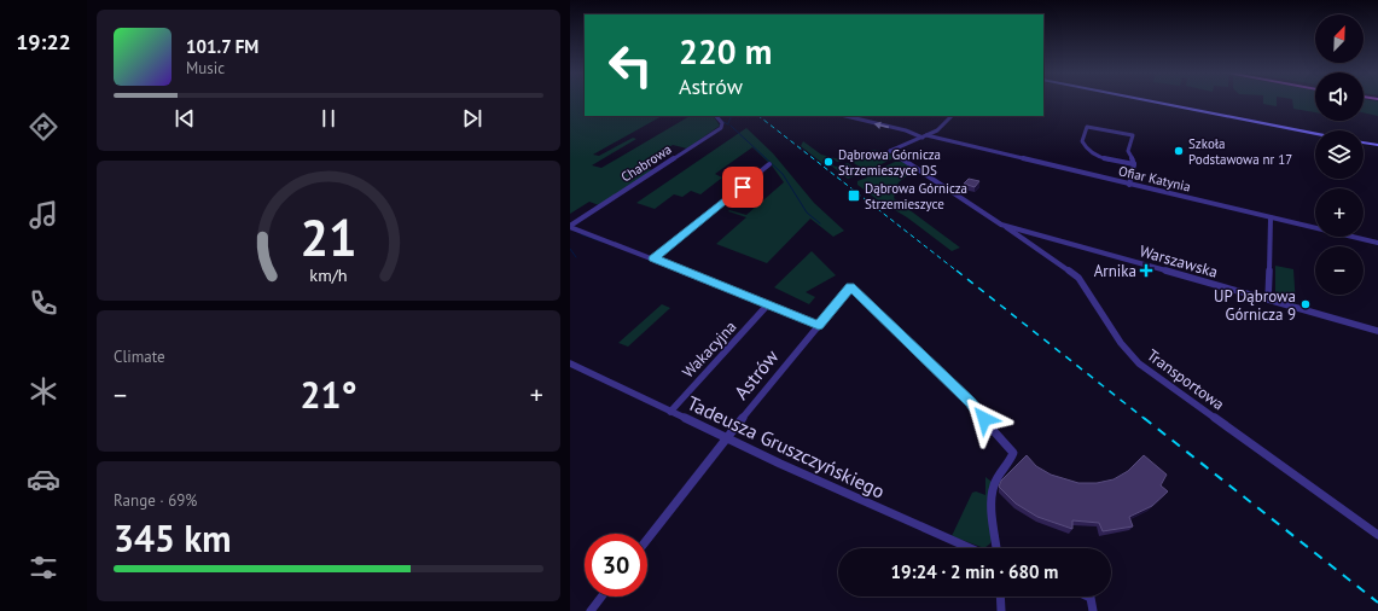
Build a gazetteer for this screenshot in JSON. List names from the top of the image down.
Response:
{
  "streets": {
    "street": [
      "Chabrowa",
      "Ofiar Katynia",
      "Warszawska",
      "Wakacyjna",
      "Astrów",
      "Transportowa",
      "Tadeusza Gruszczyńskiego"
    ]
  },
  "crossings": [
    ["Ofiar Katynia", "Warszawska"],
    ["Warszawska", "Transportowa"],
    ["Wakacyjna", "Tadeusza Gruszczyńskiego"],
    ["Astrów", "Tadeusza Gruszczyńskiego"]
  ],
  "places": {
    "other": ["Szkoła Podstawowa nr 17", "Dąbrowa Górnicza Strzemieszyce DS", "UP Dąbrowa Górnicza 9"],
    "transit": ["Dąbrowa Górnicza Strzemieszyce"],
    "health": ["Arnika"]
  },
  "north": "top right",
  "page": {
    "tabs": "19:22",
    "map_buttons": ["+", "−"],
    "turn": ["220 m", "Astrów"],
    "song": ["101.7 FM", "Music"],
    "tile": [
      "Climate",
      ["Range · 69%", "345 km"]
    ],
    "heat": ["−", "21°", "+"],
    "limit": "30",
    "trip": "19:24 · 2 min · 680 m",
    "gauge": ["21", "km/h"]
  }
}
